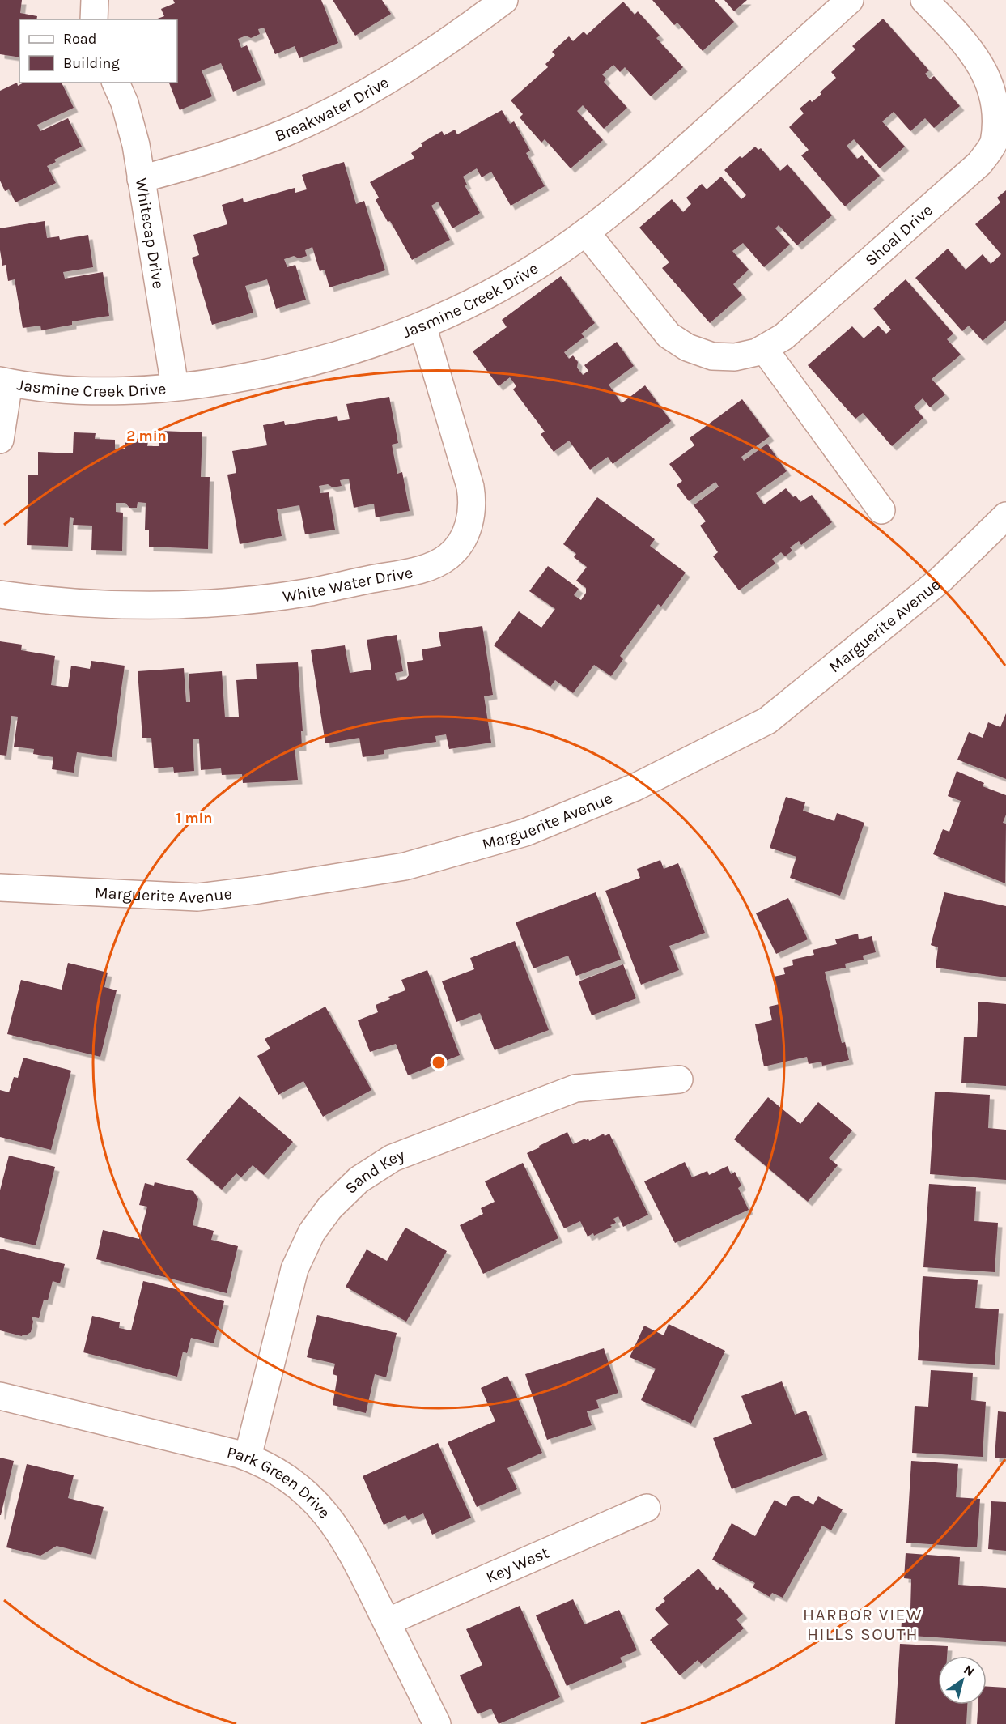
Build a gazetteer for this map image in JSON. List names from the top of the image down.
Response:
{
  "streets": {
    "street": [
      "Breakwater Drive",
      "Whitecap Drive",
      "Shoal Drive",
      "Jasmine Creek Drive",
      "White Water Drive",
      "Marguerite Avenue",
      "Sand Key",
      "Park Green Drive",
      "Key West"
    ]
  },
  "crossings": [
    ["Breakwater Drive", "Whitecap Drive"],
    ["Whitecap Drive", "Jasmine Creek Drive"],
    ["Shoal Drive", "Jasmine Creek Drive"],
    ["Jasmine Creek Drive", "White Water Drive"],
    ["Sand Key", "Park Green Drive"],
    ["Park Green Drive", "Key West"]
  ],
  "districts": ["HARBOR VIEW HILLS SOUTH"],
  "legend": ["Road", "Building"],
  "north": "top right",
  "rings": ["2 min", "1 min"]
}
